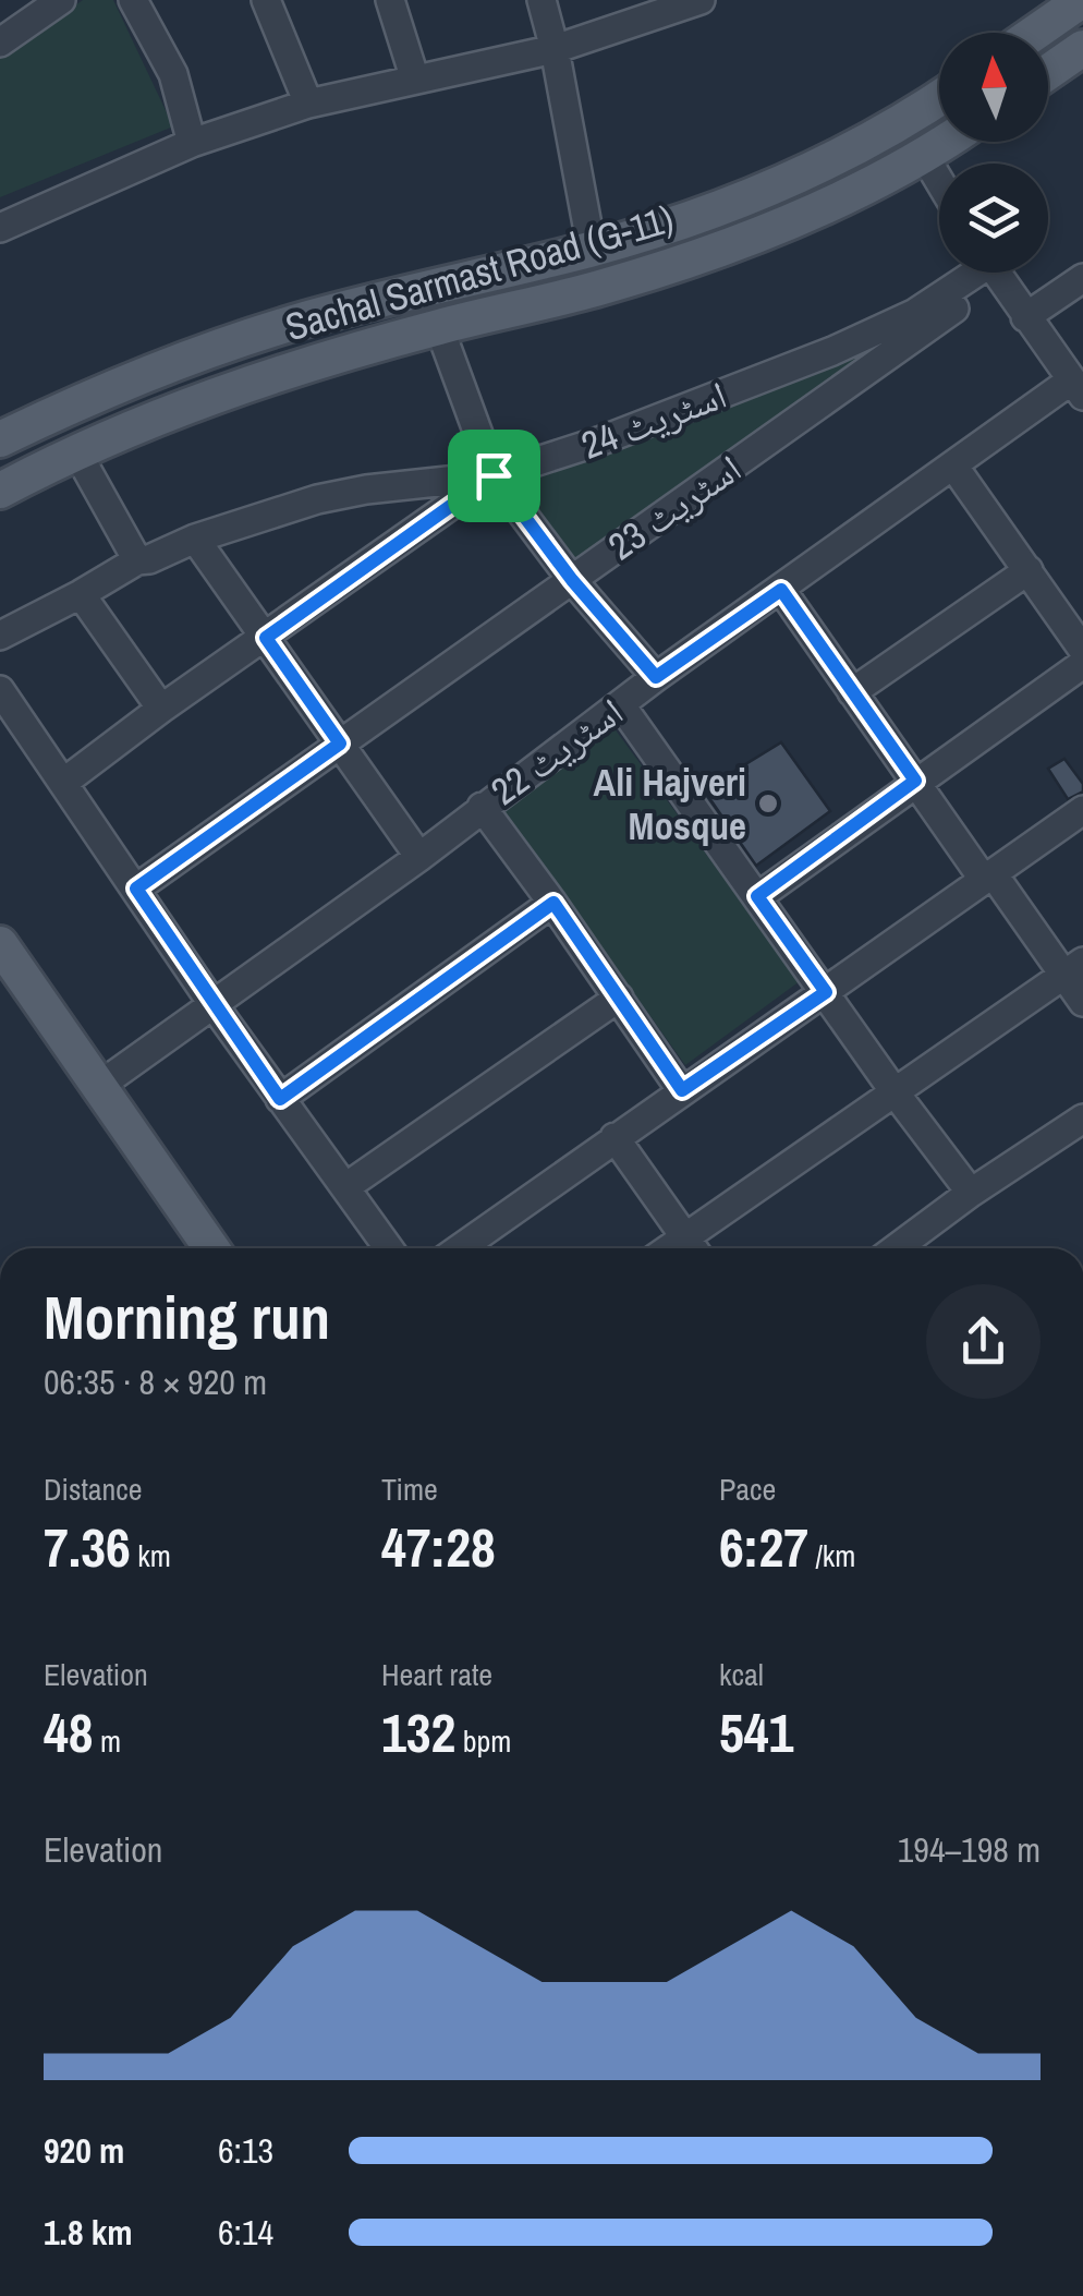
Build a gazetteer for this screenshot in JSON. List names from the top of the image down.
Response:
{
  "streets": {
    "main road": ["Sachal Sarmast Road (G-11)"],
    "street": ["اسٹریٹ 24", "اسٹریٹ 23", "اسٹریٹ 22"]
  },
  "places": ["Ali Hajveri Mosque"],
  "north": "top",
  "page": {
    "heading": ["Morning run", "06:35 · 8 × 920 m"],
    "stats": [
      ["Distance", "7.36 km"],
      ["Time", "47:28"],
      ["Pace", "6:27 /km"],
      ["Elevation", "48 m"],
      ["Heart rate", "132 bpm"],
      ["kcal", "541"]
    ],
    "chart": ["Elevation", "194–198 m"],
    "list": [
      {
        "name": "920 m",
        "note": "6:13"
      },
      {
        "name": "1.8 km",
        "note": "6:14"
      }
    ]
  }
}
